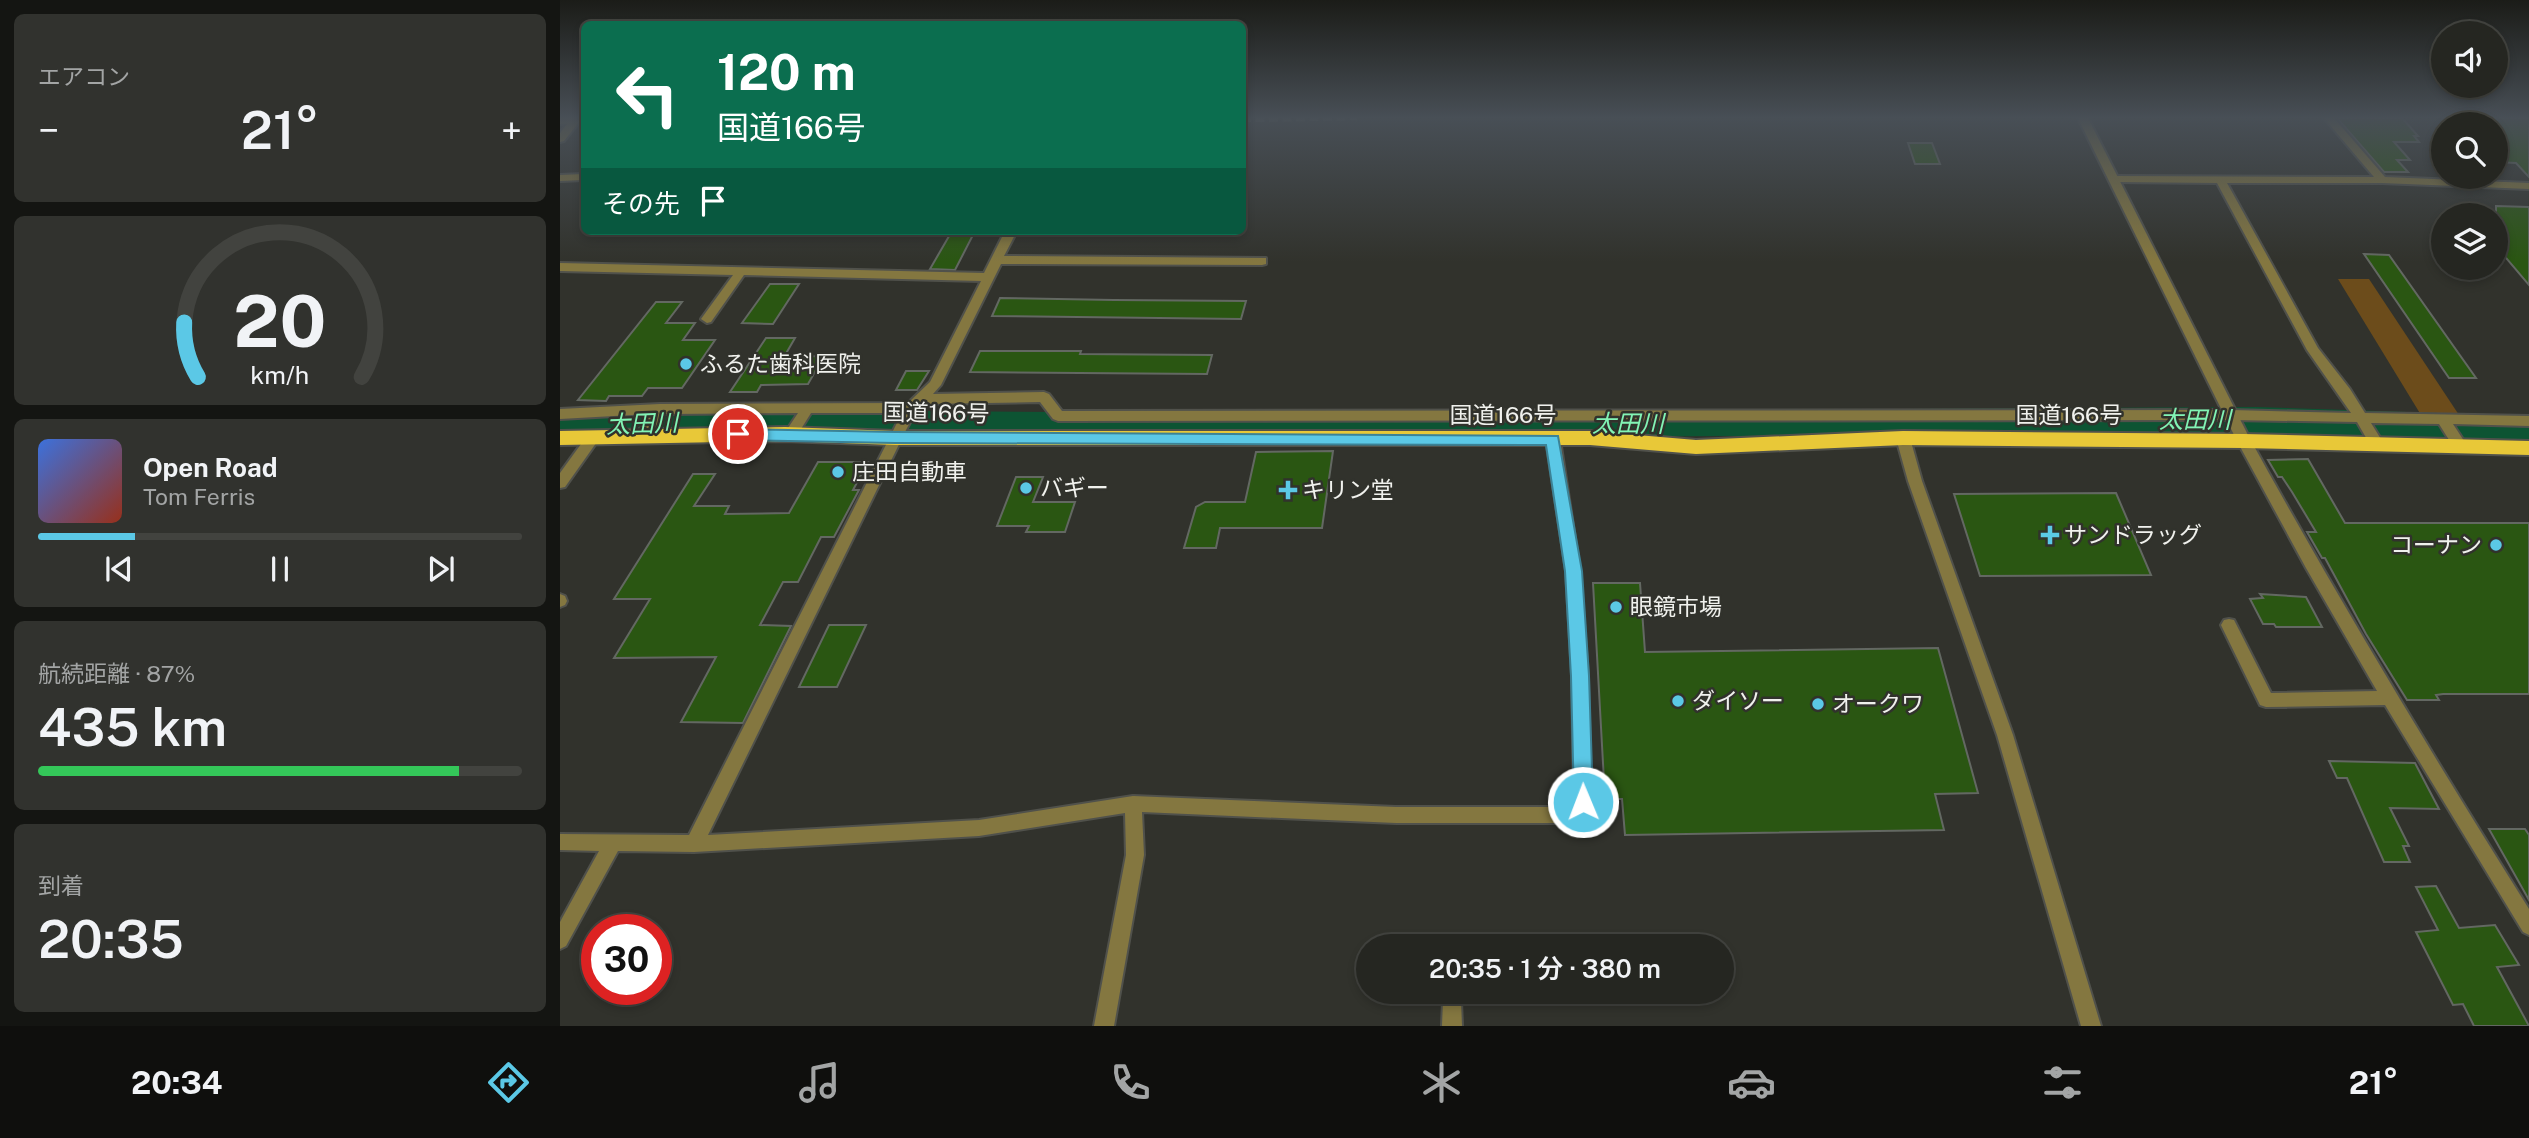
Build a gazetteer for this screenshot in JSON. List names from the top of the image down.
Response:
{
  "streets": {
    "highway": ["国道166号"]
  },
  "water": ["太田川"],
  "places": {
    "other": [
      "ふるた歯科医院",
      "庄田自動車",
      "バギー",
      "コーナン",
      "眼鏡市場",
      "ダイソー",
      "オークワ"
    ],
    "health": ["キリン堂", "サンドラッグ"]
  },
  "page": {
    "tile": [
      "エアコン",
      ["航続距離 · 87%", "435 km"],
      ["到着", "20:35"]
    ],
    "turn": ["120 m", "国道166号"],
    "heat": ["−", "21°", "+"],
    "then": "その先",
    "song": ["Open Road", "Tom Ferris"],
    "limit": "30",
    "trip": "20:35 · 1 分 · 380 m",
    "tabs": ["20:34", "21°"],
    "gauge": ["20", "km/h"]
  }
}
